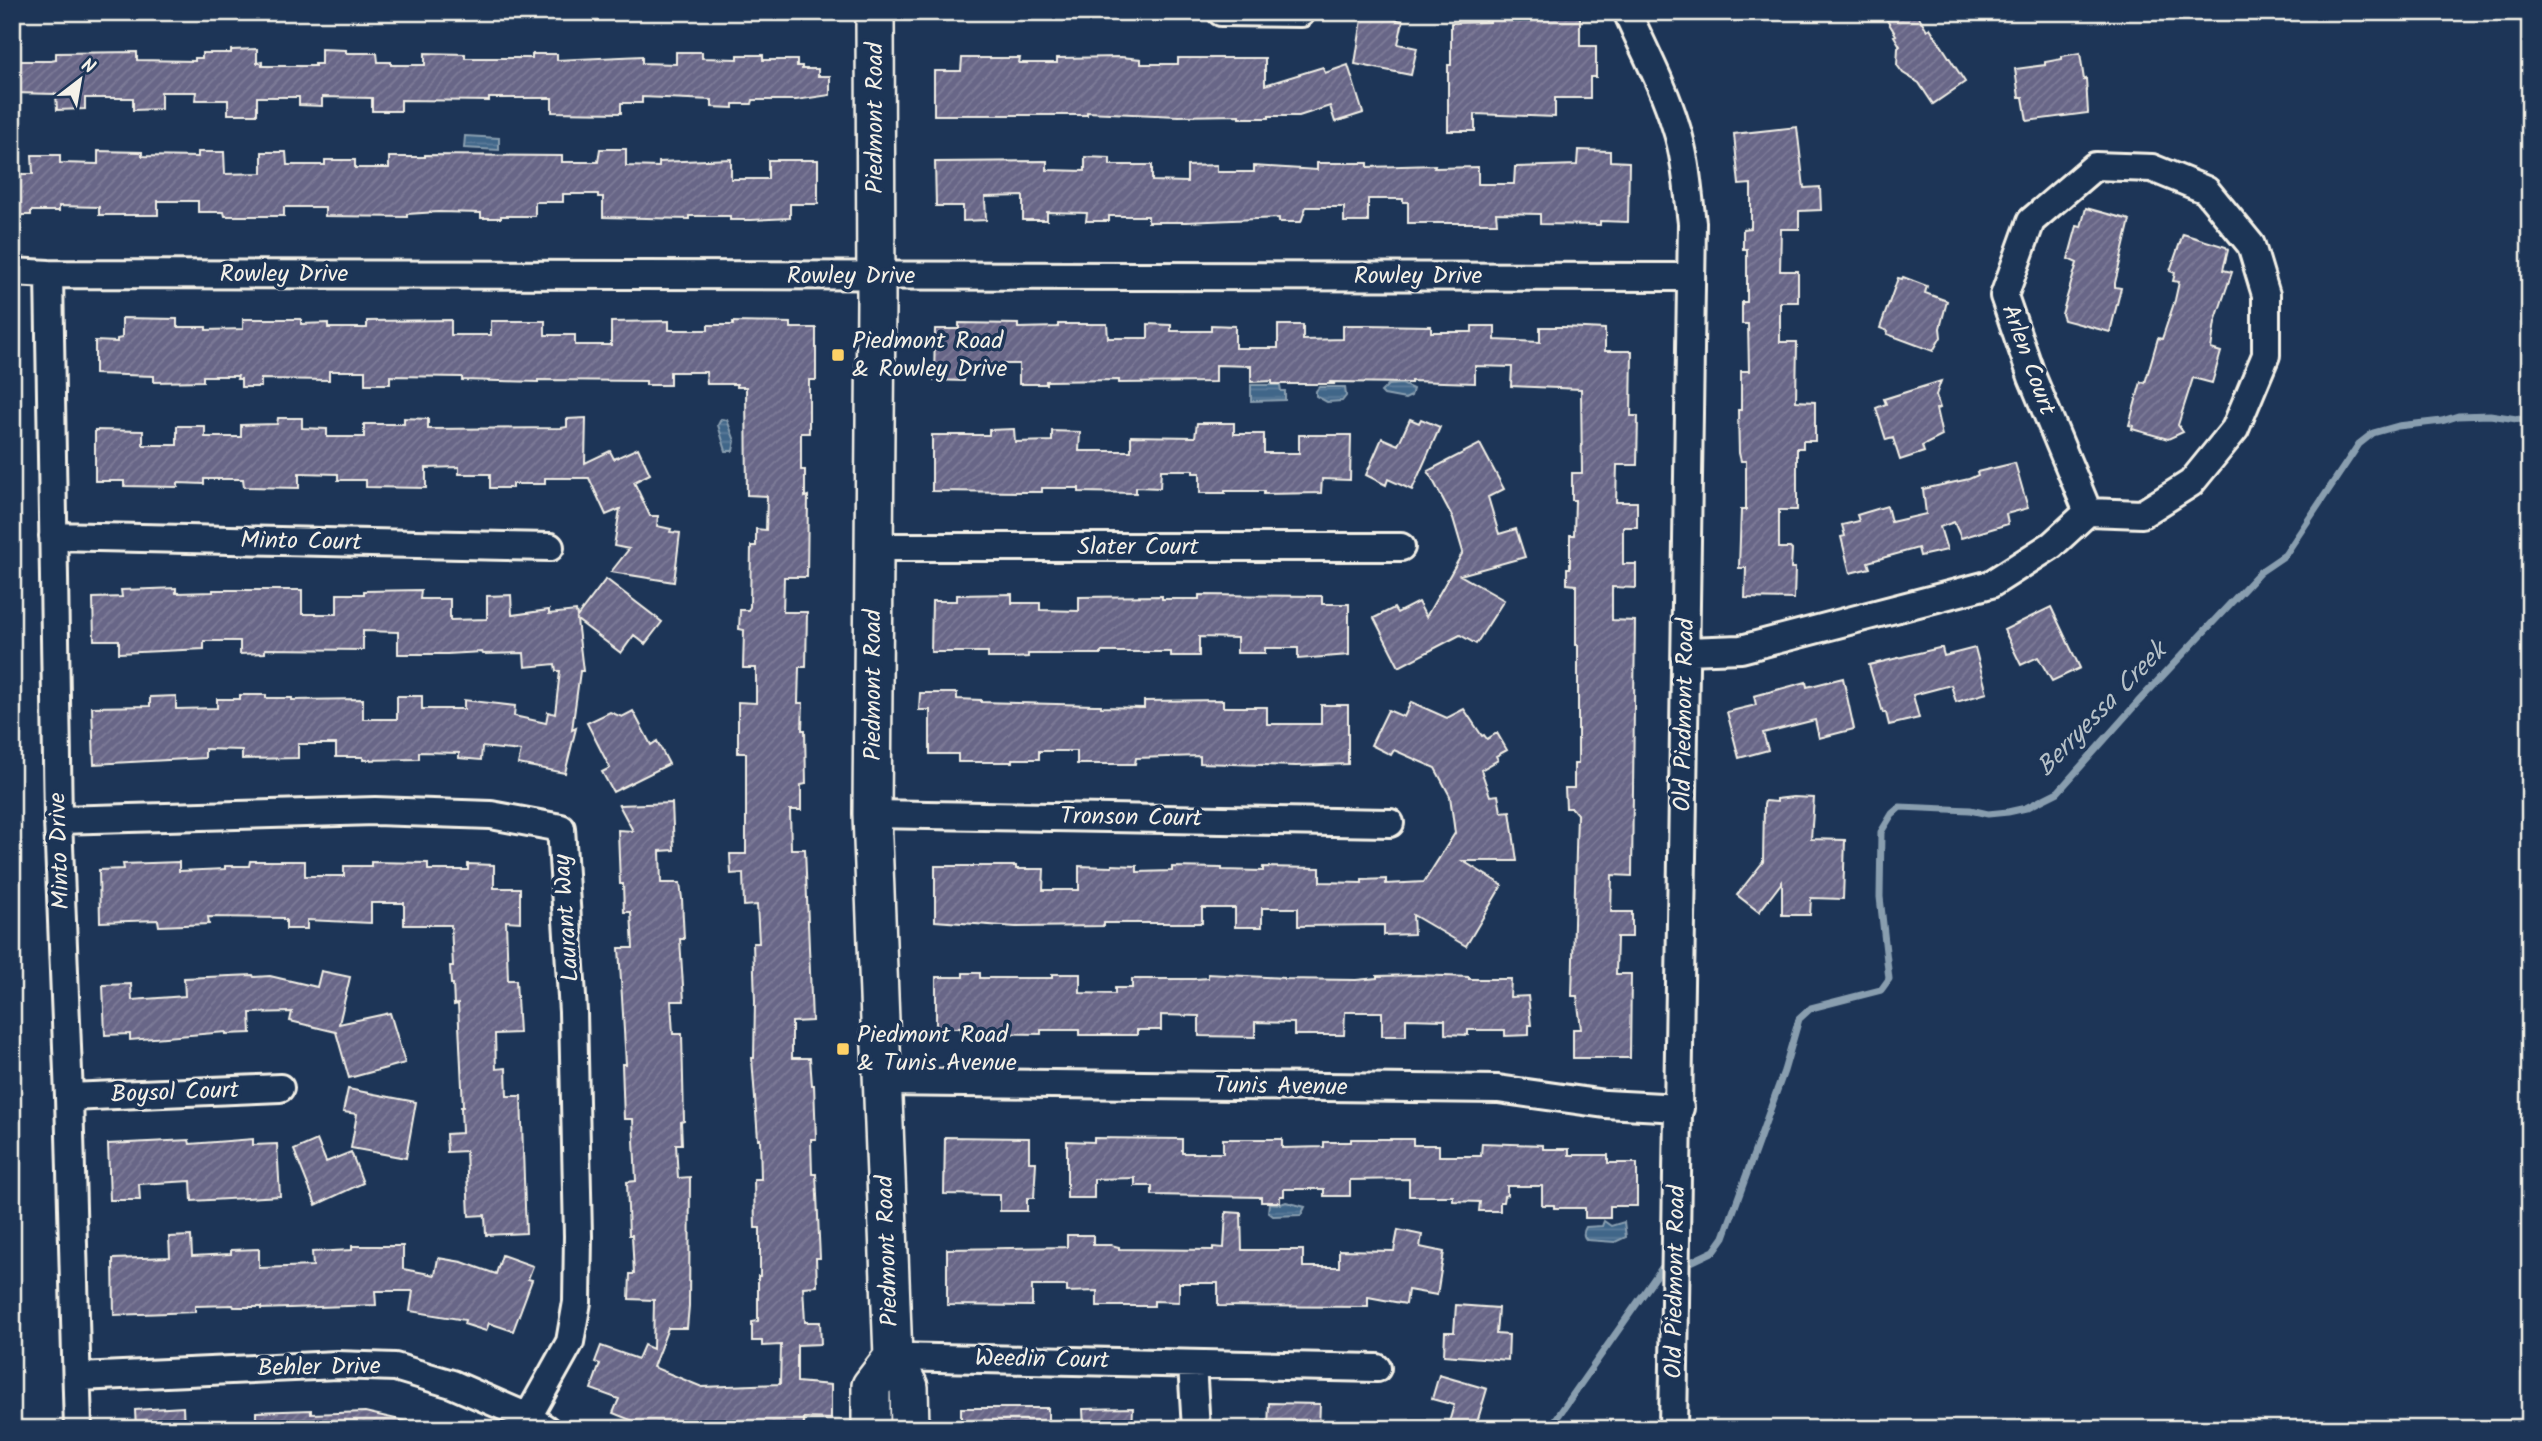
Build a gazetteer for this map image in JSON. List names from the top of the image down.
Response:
{
  "streets": {
    "main road": ["Piedmont Road"],
    "street": [
      "Rowley Drive",
      "Arlen Court",
      "Minto Court",
      "Slater Court",
      "Old Piedmont Road",
      "Tronson Court",
      "Minto Drive",
      "Laurant Way",
      "Tunis Avenue",
      "Boysol Court",
      "Weedin Court",
      "Behler Drive"
    ]
  },
  "crossings": [
    ["Piedmont Road", "Rowley Drive"],
    ["Piedmont Road", "Slater Court"],
    ["Piedmont Road", "Tronson Court"],
    ["Piedmont Road", "Tunis Avenue"],
    ["Piedmont Road", "Weedin Court"],
    ["Rowley Drive", "Old Piedmont Road"],
    ["Rowley Drive", "Minto Drive"],
    ["Minto Court", "Minto Drive"],
    ["Old Piedmont Road", "Tunis Avenue"],
    ["Minto Drive", "Laurant Way"],
    ["Minto Drive", "Boysol Court"],
    ["Minto Drive", "Behler Drive"],
    ["Laurant Way", "Behler Drive"]
  ],
  "water": ["Berryessa Creek"],
  "places": {
    "transit": ["Piedmont Road & Rowley Drive", "Piedmont Road & Tunis Avenue"]
  },
  "north": "top right"
}
